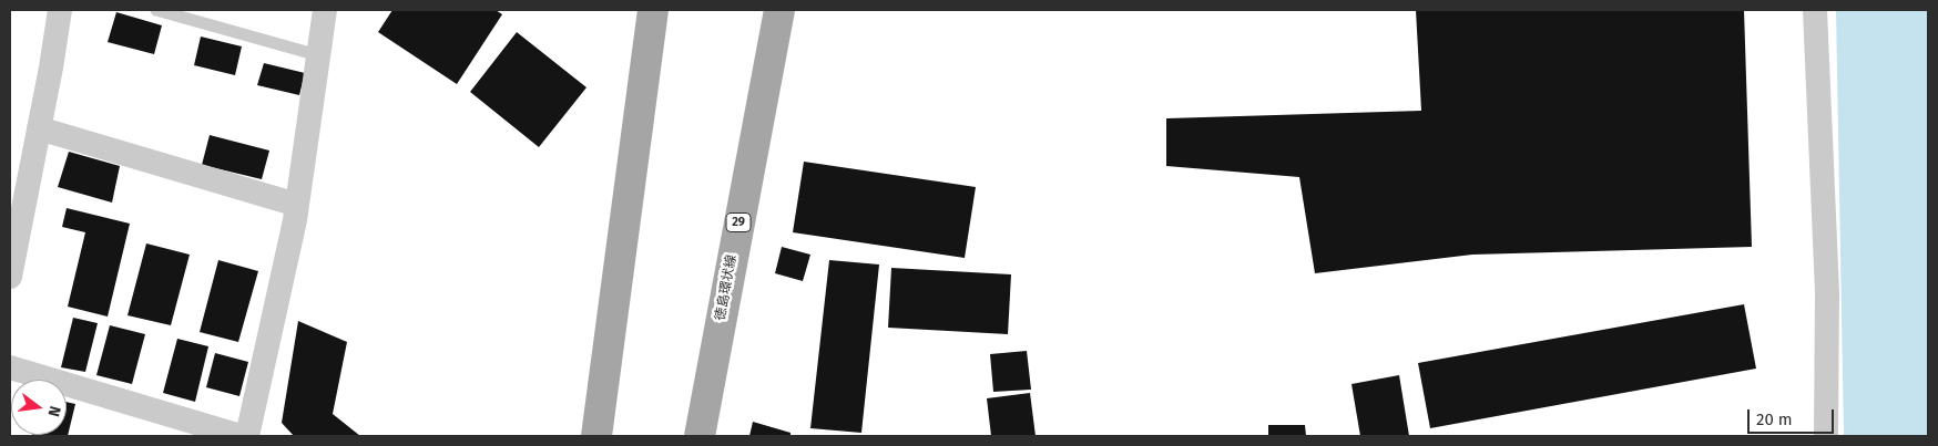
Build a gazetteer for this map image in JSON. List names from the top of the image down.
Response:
{
  "streets": {
    "main road": ["29", "徳島環状線"]
  },
  "scale_bar": "20 m",
  "north": "right"
}
